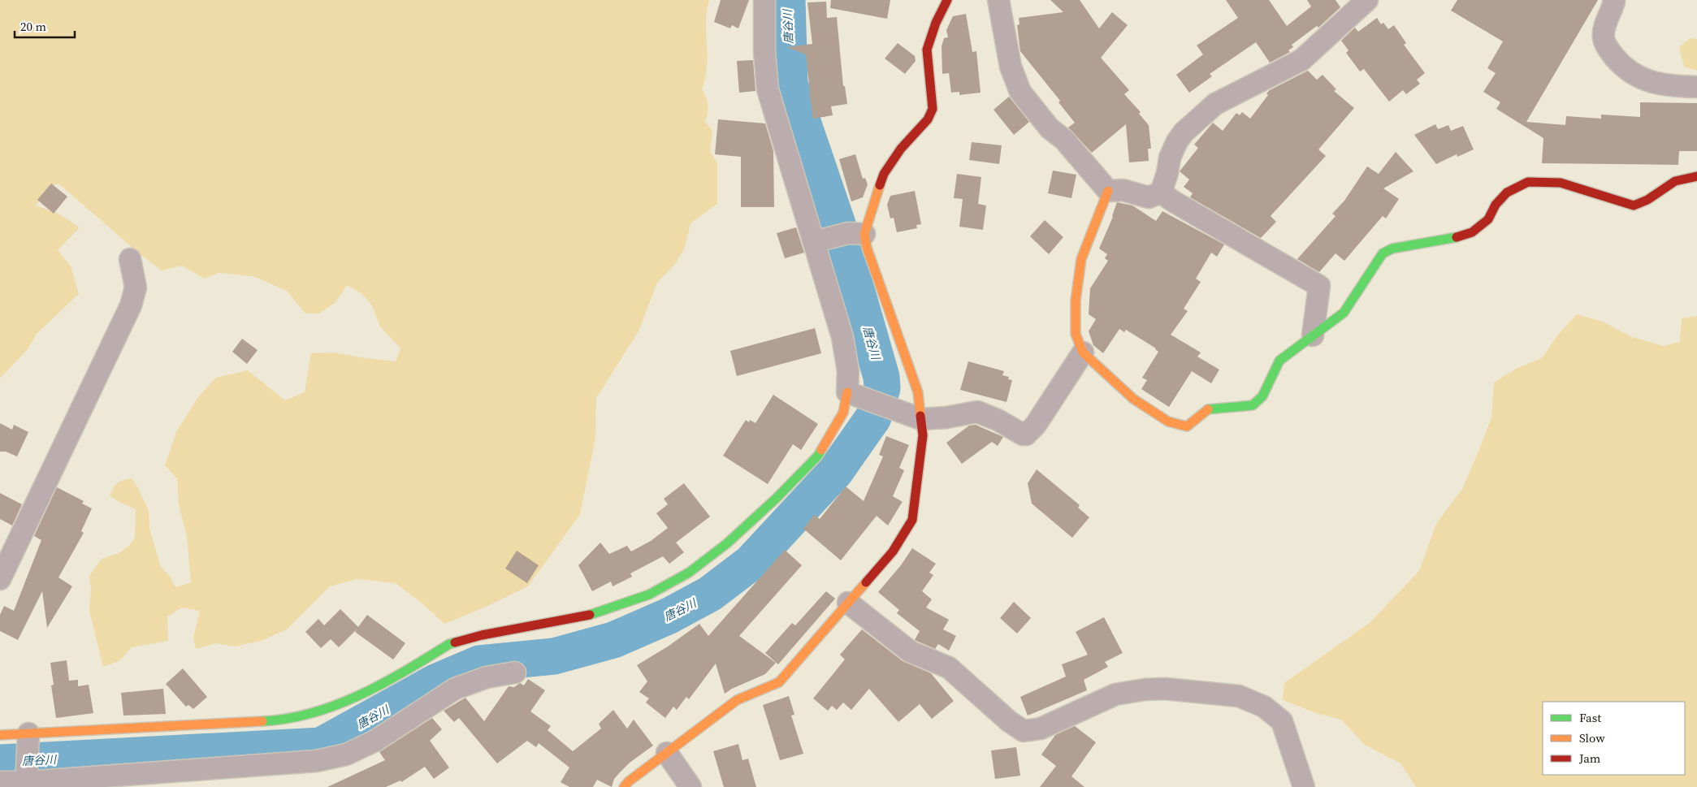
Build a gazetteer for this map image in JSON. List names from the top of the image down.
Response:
{
  "water": ["唐谷川"],
  "legend": ["Fast", "Slow", "Jam"],
  "scale_bar": "20 m"
}
